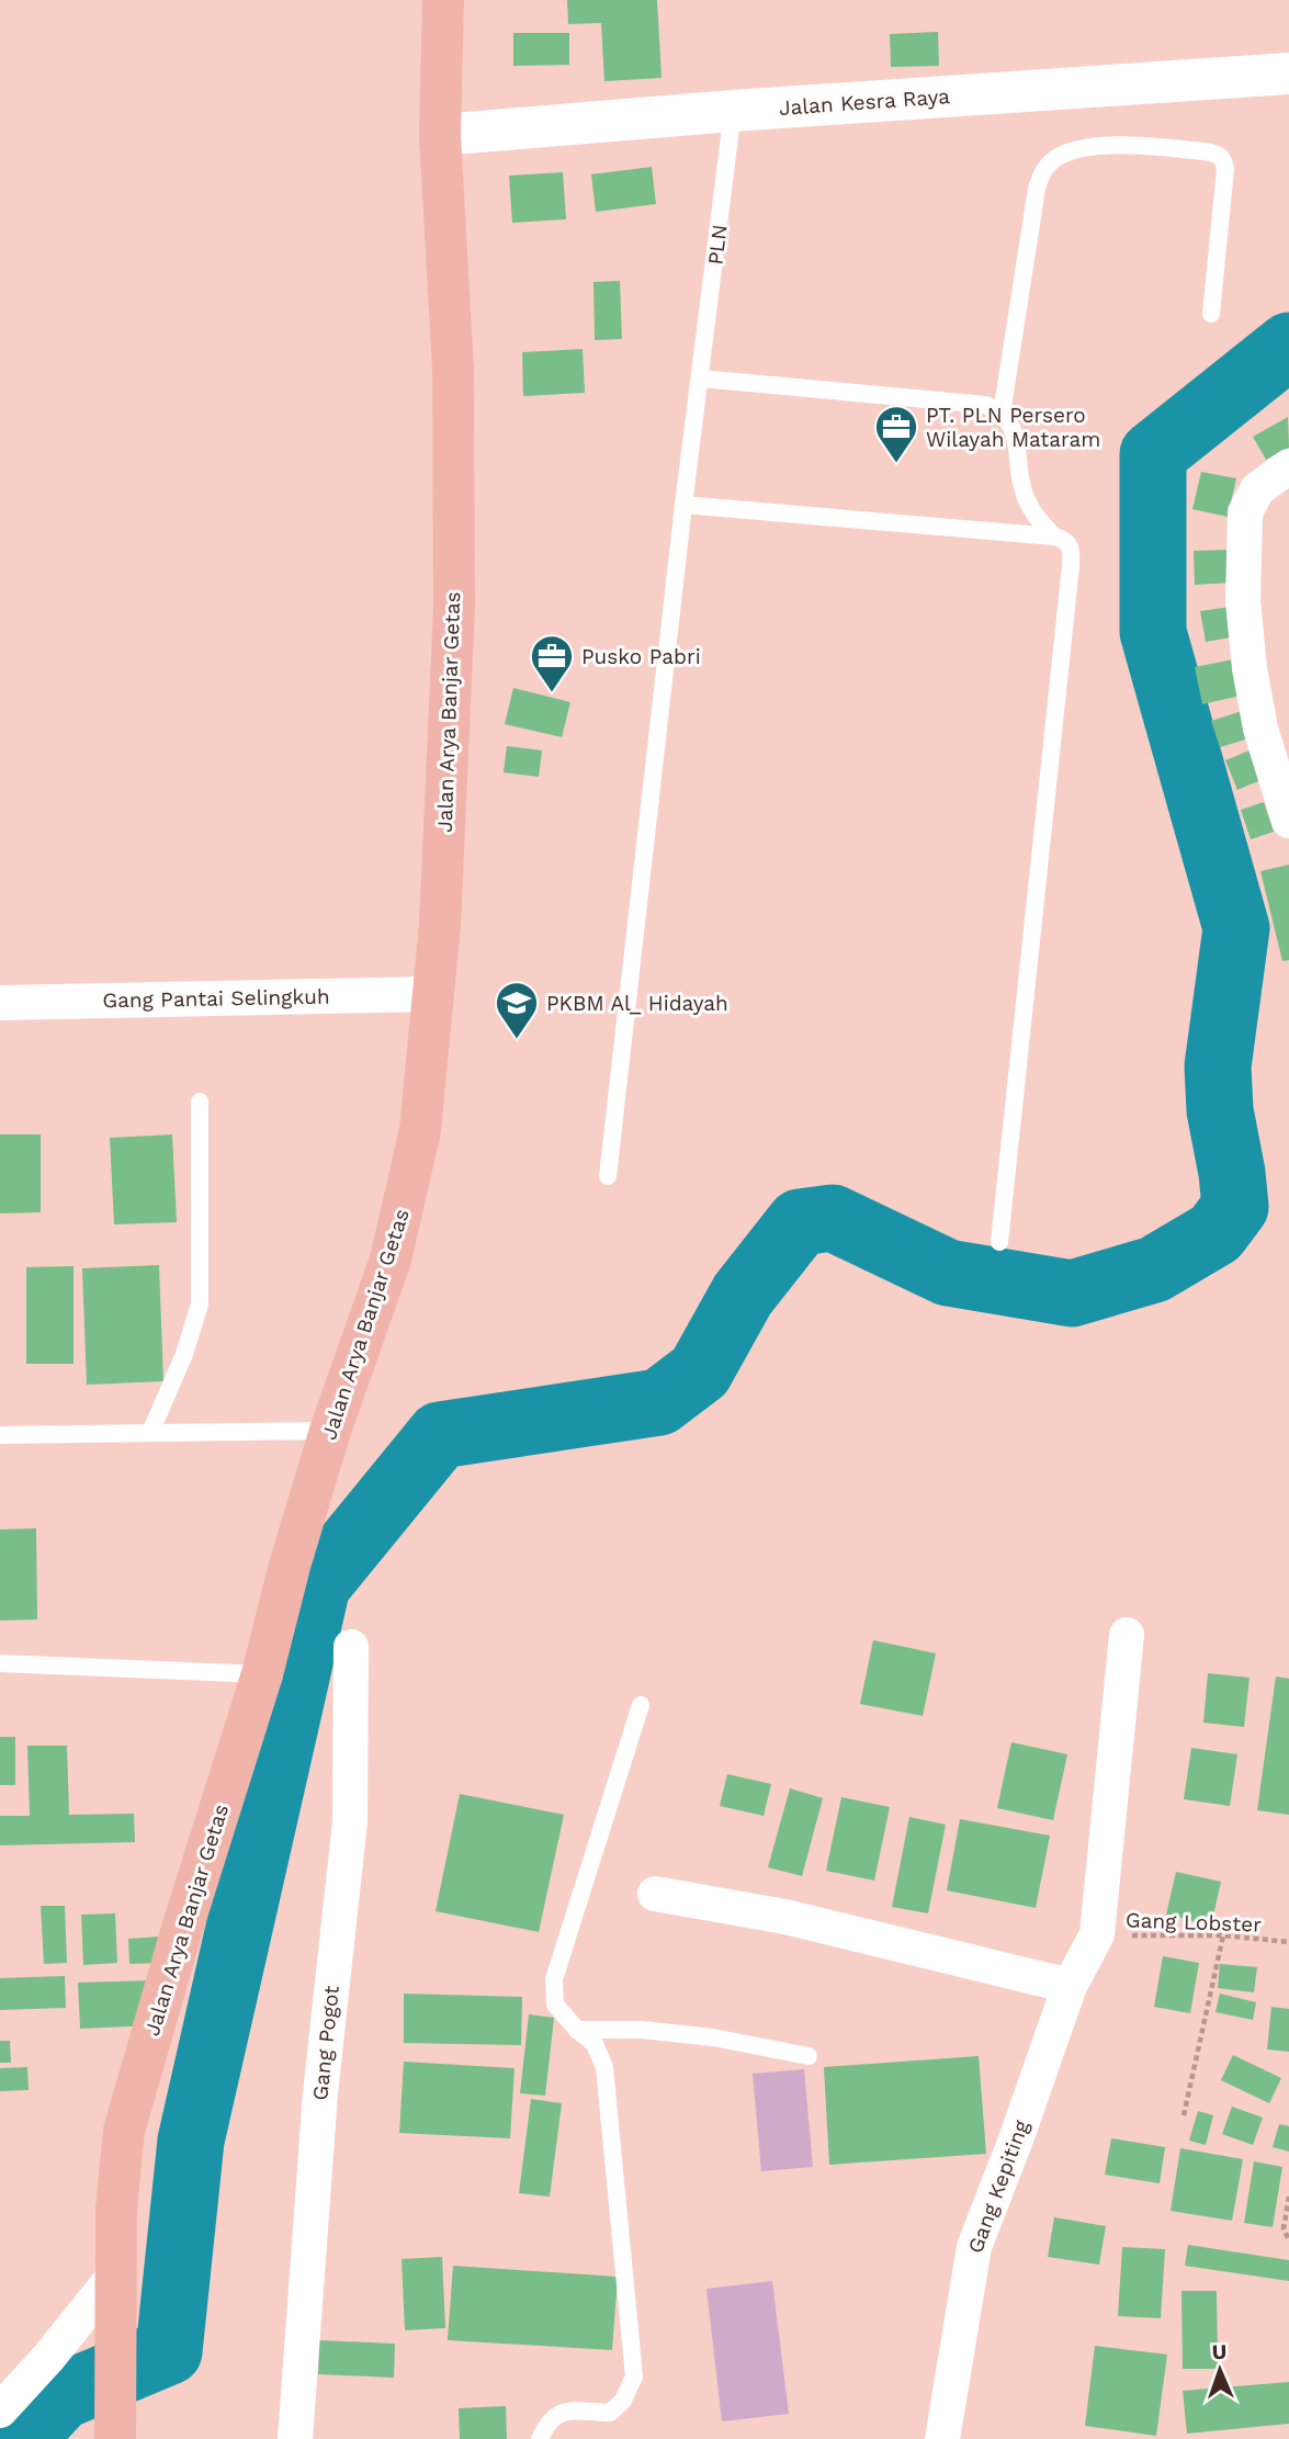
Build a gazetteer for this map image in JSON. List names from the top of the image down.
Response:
{
  "streets": {
    "highway": ["Jalan Arya Banjar Getas"],
    "street": [
      "Jalan Kesra Raya",
      "Gang Pantai Selingkuh",
      "Gang Pogot",
      "Gang Kepiting"
    ],
    "lane": ["PLN"],
    "path": ["Gang Lobster"]
  },
  "crossings": [
    ["Jalan Kesra Raya", "PLN"],
    ["Jalan Kesra Raya", "Jalan Arya Banjar Getas"],
    ["Jalan Arya Banjar Getas", "Gang Pantai Selingkuh"],
    ["Gang Lobster", "Gang Kepiting"]
  ],
  "places": {
    "office": ["PT. PLN Persero Wilayah Mataram", "Pusko Pabri"],
    "school or university": ["PKBM Al_ Hidayah"]
  },
  "north": "top"
}
